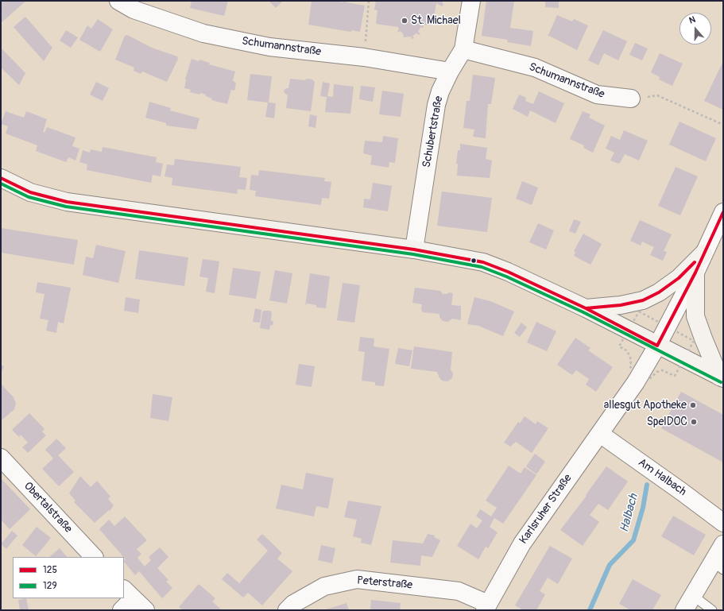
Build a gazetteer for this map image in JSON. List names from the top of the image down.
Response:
{
  "streets": {
    "street": [
      "Schumannstraße",
      "Schubertstraße",
      "Am Halbach",
      "Obertalstraße",
      "Karlsruher Straße",
      "Peterstraße"
    ]
  },
  "crossings": [
    ["Schumannstraße", "Schubertstraße"],
    ["Am Halbach", "Karlsruher Straße"],
    ["Karlsruher Straße", "Peterstraße"]
  ],
  "water": ["Halbach"],
  "places": ["St. Michael", "allesgut Apotheke", "SpelDOC"],
  "lines": ["transit line 125", "transit line 129"],
  "legend": ["125", "129"],
  "north": "top"
}
